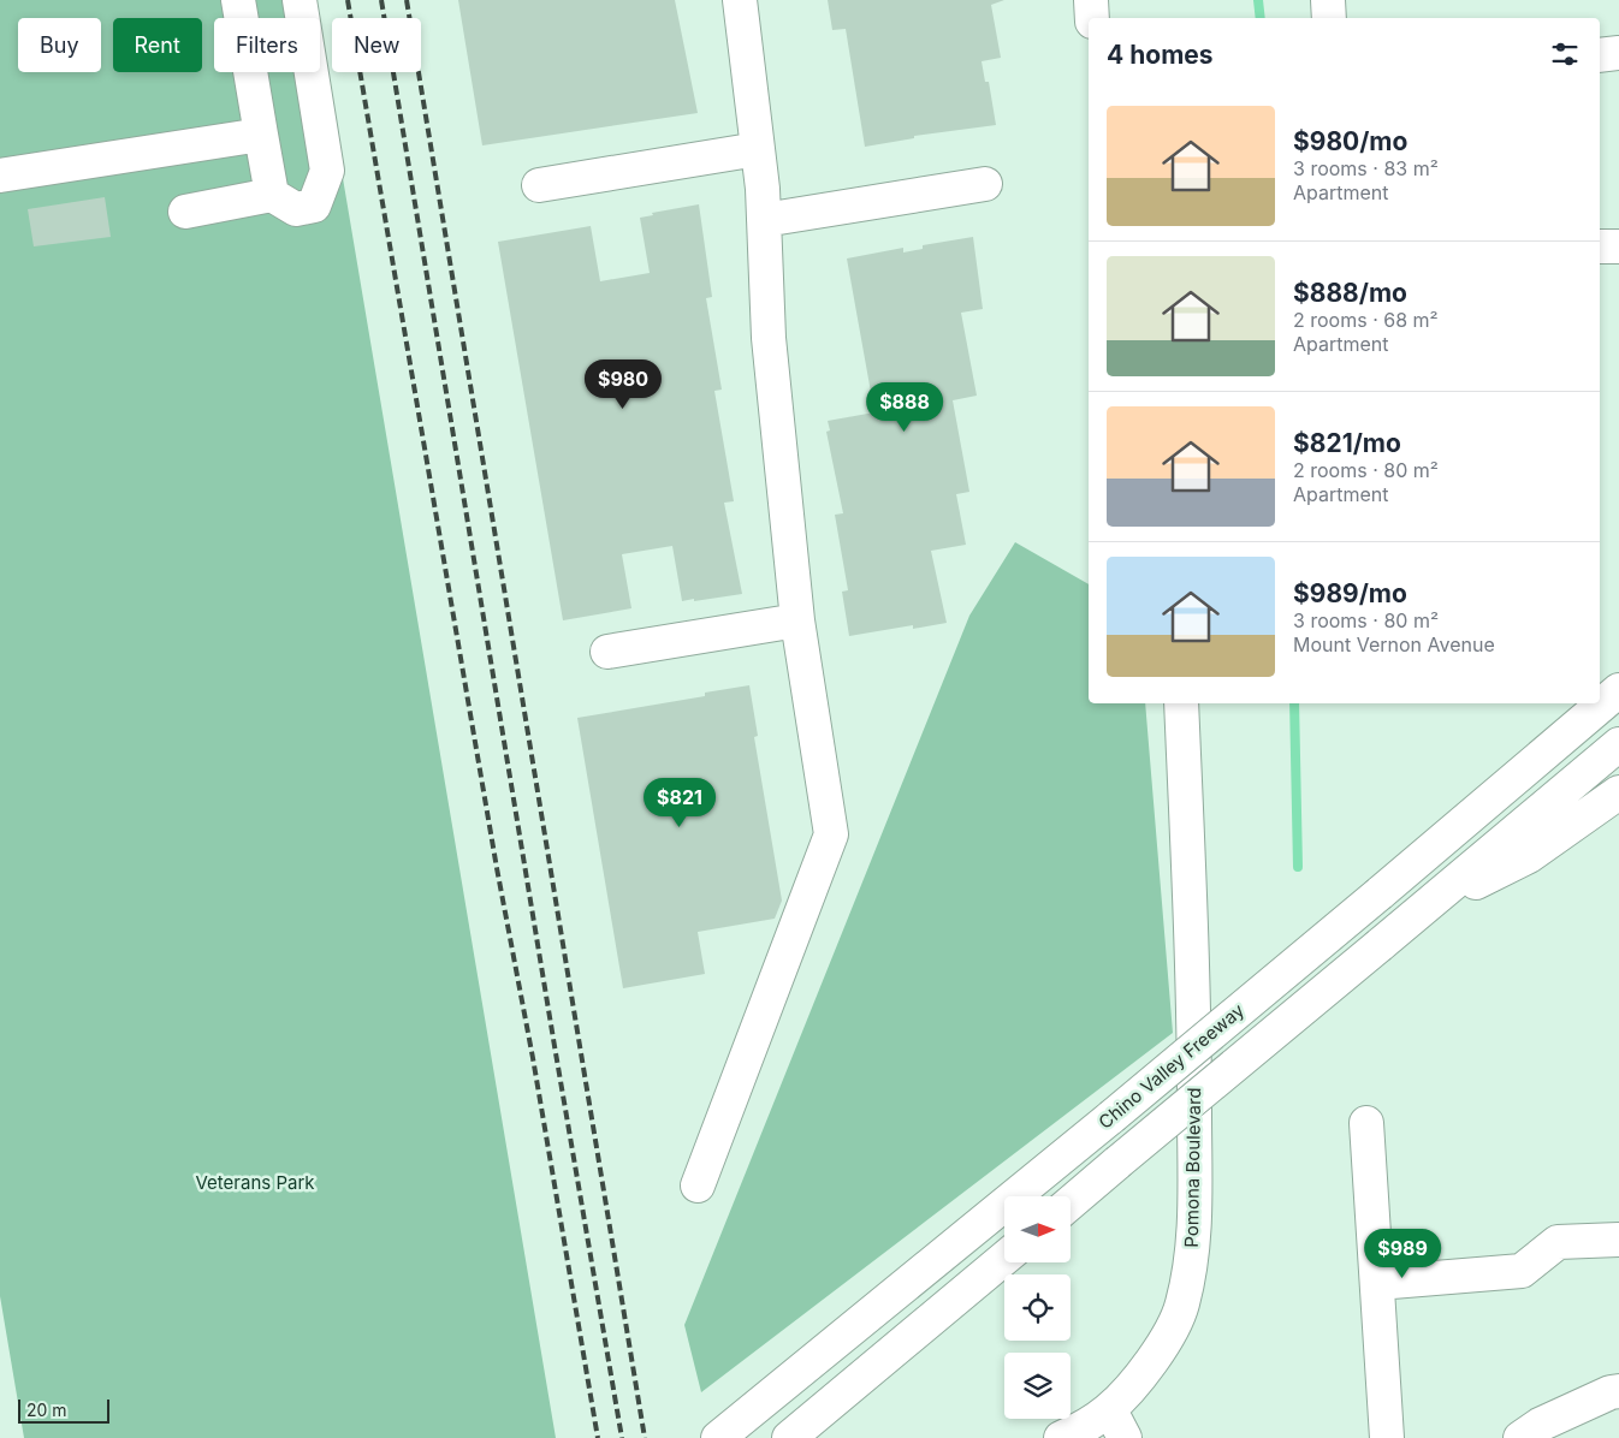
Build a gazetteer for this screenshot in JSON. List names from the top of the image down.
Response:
{
  "streets": {
    "main road": ["Chino Valley Freeway", "Pomona Boulevard"]
  },
  "parks": ["Veterans Park"],
  "scale_bar": "20 m",
  "north": "right",
  "page": {
    "chip": [
      "Buy",
      "Rent",
      "Filters",
      "New"
    ],
    "heading": "4 homes",
    "list": [
      {
        "name": "$980/mo",
        "note": "3 rooms · 83 m² · Apartment"
      },
      {
        "name": "$888/mo",
        "note": "2 rooms · 68 m² · Apartment"
      },
      {
        "name": "$821/mo",
        "note": "2 rooms · 80 m² · Apartment"
      },
      {
        "name": "$989/mo",
        "note": "3 rooms · 80 m² · Mount Vernon Avenue"
      }
    ],
    "price": [
      "$980",
      "$888",
      "$821",
      "$989"
    ],
    "scale": "20 m"
  }
}
